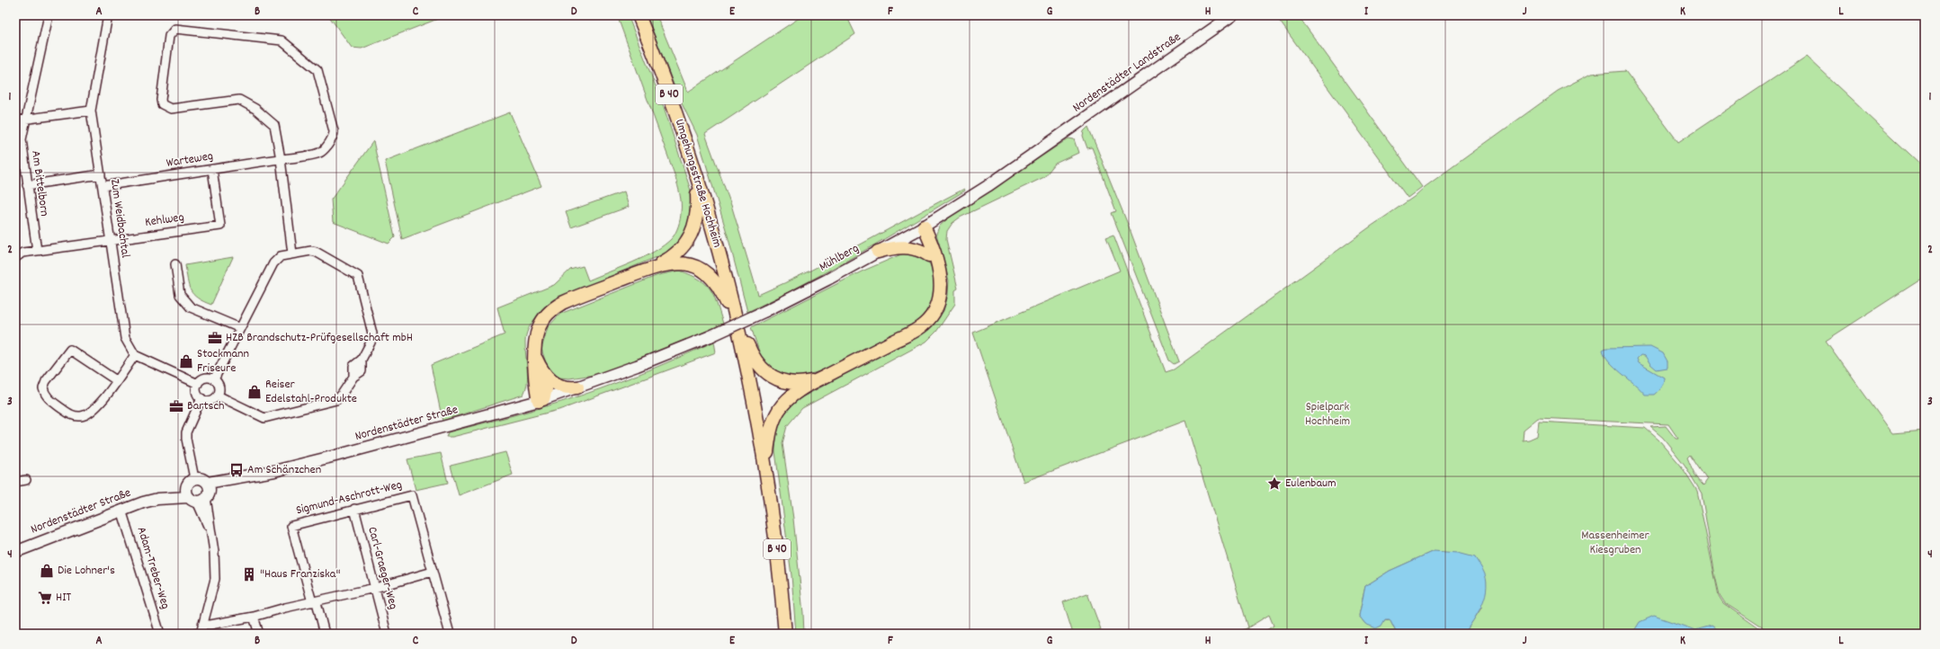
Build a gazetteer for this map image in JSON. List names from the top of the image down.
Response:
{
  "streets": {
    "main road": [
      "Nordenstädter Landstraße",
      "B 40",
      "Umgehungsstraße Hochheim",
      "Mühlberg",
      "Nordenstädter Straße"
    ],
    "street": [
      "Warteweg",
      "Am Bittelborn",
      "Zum Weidbachtal",
      "Kehlweg",
      "Sigmund-Aschrott-Weg",
      "Adam-Treber-Weg",
      "Carl-Graeger-Weg"
    ]
  },
  "crossings": [
    ["Nordenstädter Landstraße", "Mühlberg"],
    ["B 40", "Umgehungsstraße Hochheim"],
    ["Warteweg", "Zum Weidbachtal"],
    ["Warteweg", "Kehlweg"],
    ["Am Bittelborn", "Kehlweg"],
    ["Zum Weidbachtal", "Kehlweg"],
    ["Mühlberg", "Nordenstädter Straße"],
    ["Nordenstädter Straße", "Adam-Treber-Weg"],
    ["Sigmund-Aschrott-Weg", "Carl-Graeger-Weg"]
  ],
  "parks": ["Spielpark Hochheim", "Massenheimer Kiesgruben"],
  "places": {
    "office": ["HZB Brandschutz-Prüfgesellschaft mbH", "Bartsch"],
    "shop": ["Stockmann Friseure", "Reiser Edelstahl-Produkte", "Die Lohner's"],
    "bus stop": ["Am Schänzchen"],
    "place": ["Eulenbaum"],
    "building": ["\"Haus Franziska\""],
    "supermarket": ["HIT"]
  },
  "grid": {
    "columns": [
      "A",
      "B",
      "C",
      "D",
      "E",
      "F",
      "G",
      "H",
      "I",
      "J",
      "K",
      "L"
    ],
    "rows": [
      "1",
      "2",
      "3",
      "4"
    ]
  }
}
